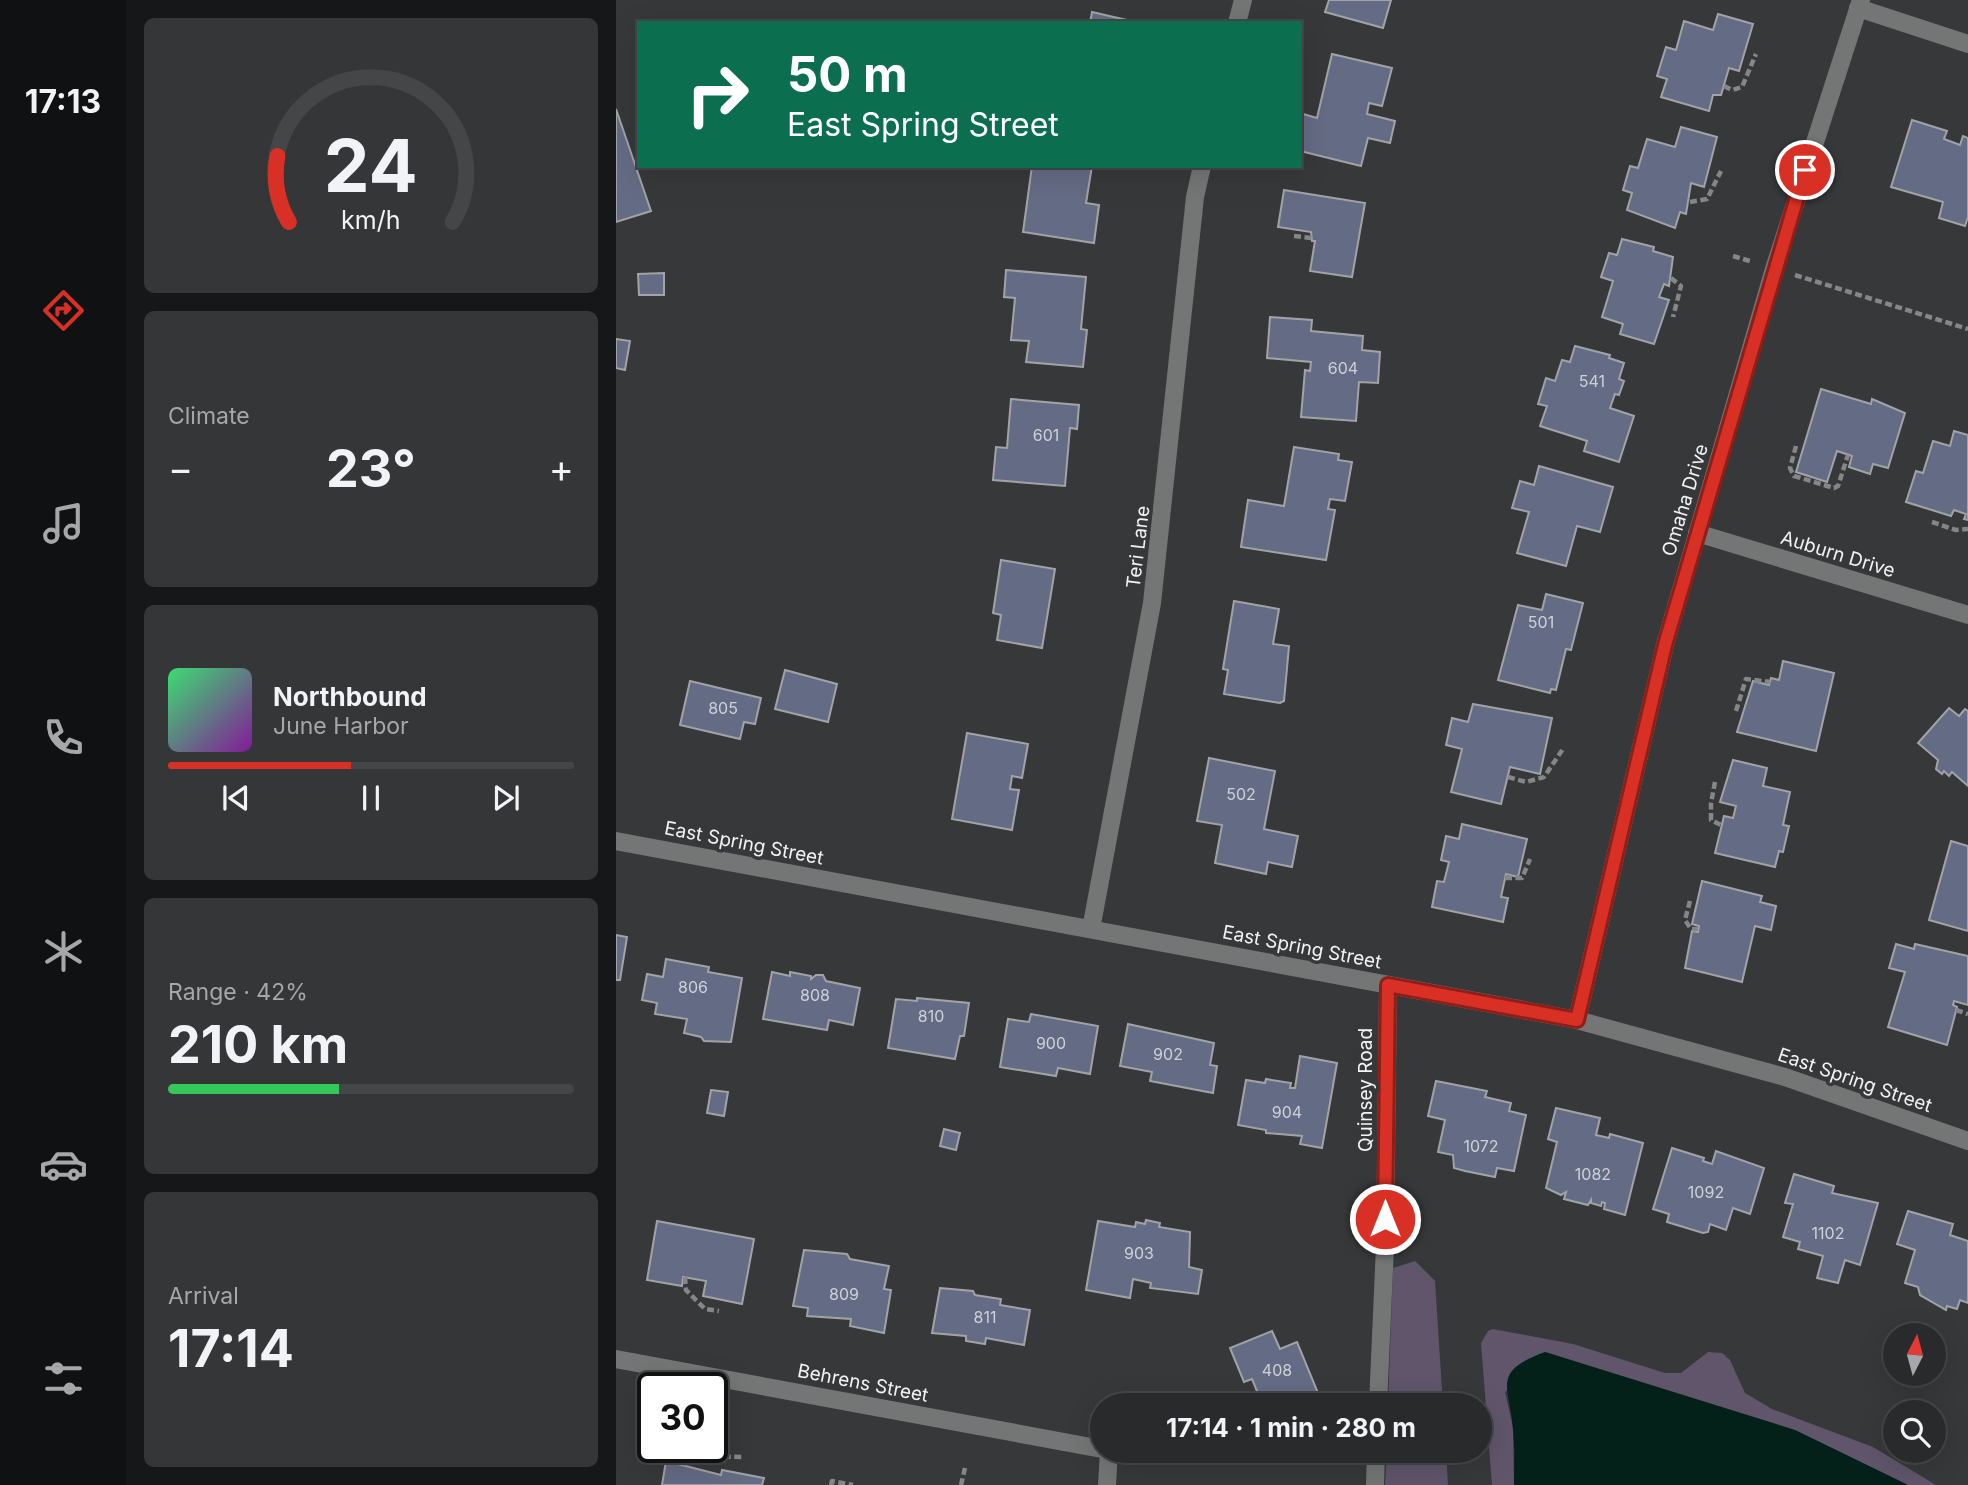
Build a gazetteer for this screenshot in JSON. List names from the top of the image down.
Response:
{
  "streets": {
    "street": [
      "Omaha Drive",
      "Teri Lane",
      "Auburn Drive",
      "East Spring Street",
      "Quinsey Road",
      "Behrens Street"
    ]
  },
  "crossings": [
    ["Omaha Drive", "Auburn Drive"],
    ["Omaha Drive", "East Spring Street"],
    ["Teri Lane", "East Spring Street"],
    ["East Spring Street", "Quinsey Road"]
  ],
  "house_numbers": [
    "604",
    "541",
    "601",
    "501",
    "805",
    "502",
    "806",
    "808",
    "810",
    "900",
    "902",
    "904",
    "1072",
    "1082",
    "1092",
    "1102",
    "903",
    "809",
    "811",
    "408"
  ],
  "north": "top",
  "page": {
    "tabs": "17:13",
    "turn": ["50 m", "East Spring Street"],
    "tile": [
      "Climate",
      ["Range · 42%", "210 km"],
      ["Arrival", "17:14"]
    ],
    "heat": ["−", "23°", "+"],
    "song": ["Northbound", "June Harbor"],
    "limit": "30",
    "trip": "17:14 · 1 min · 280 m",
    "gauge": ["24", "km/h"]
  }
}
